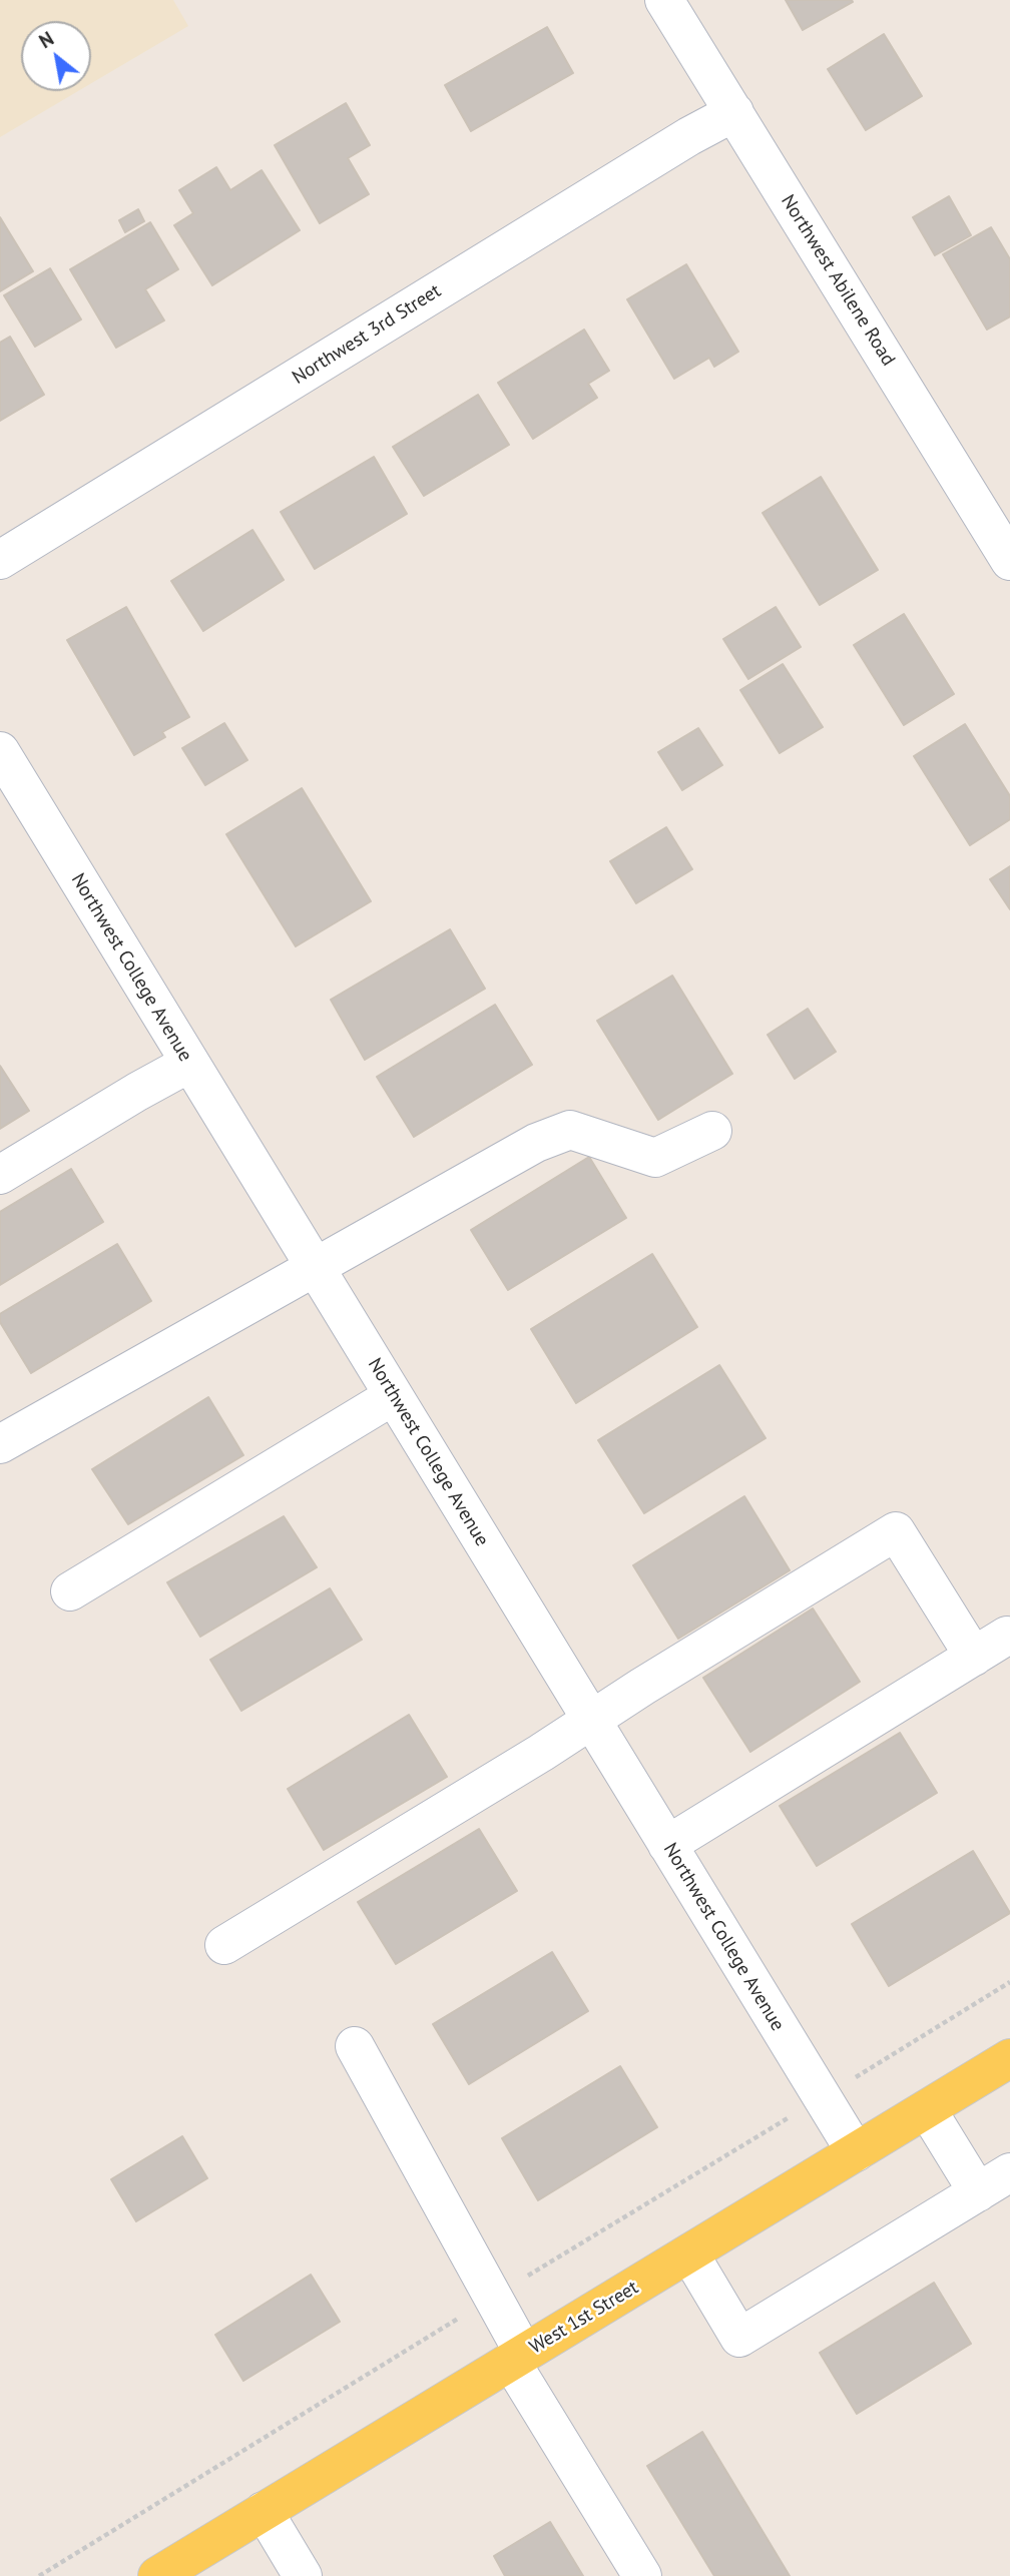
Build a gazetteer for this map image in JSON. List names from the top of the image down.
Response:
{
  "streets": {
    "main road": ["West 1st Street"],
    "street": ["Northwest Abilene Road", "Northwest 3rd Street", "Northwest College Avenue"]
  },
  "crossings": [
    ["Northwest Abilene Road", "Northwest 3rd Street"],
    ["Northwest College Avenue", "West 1st Street"]
  ],
  "north": "top left"
}
